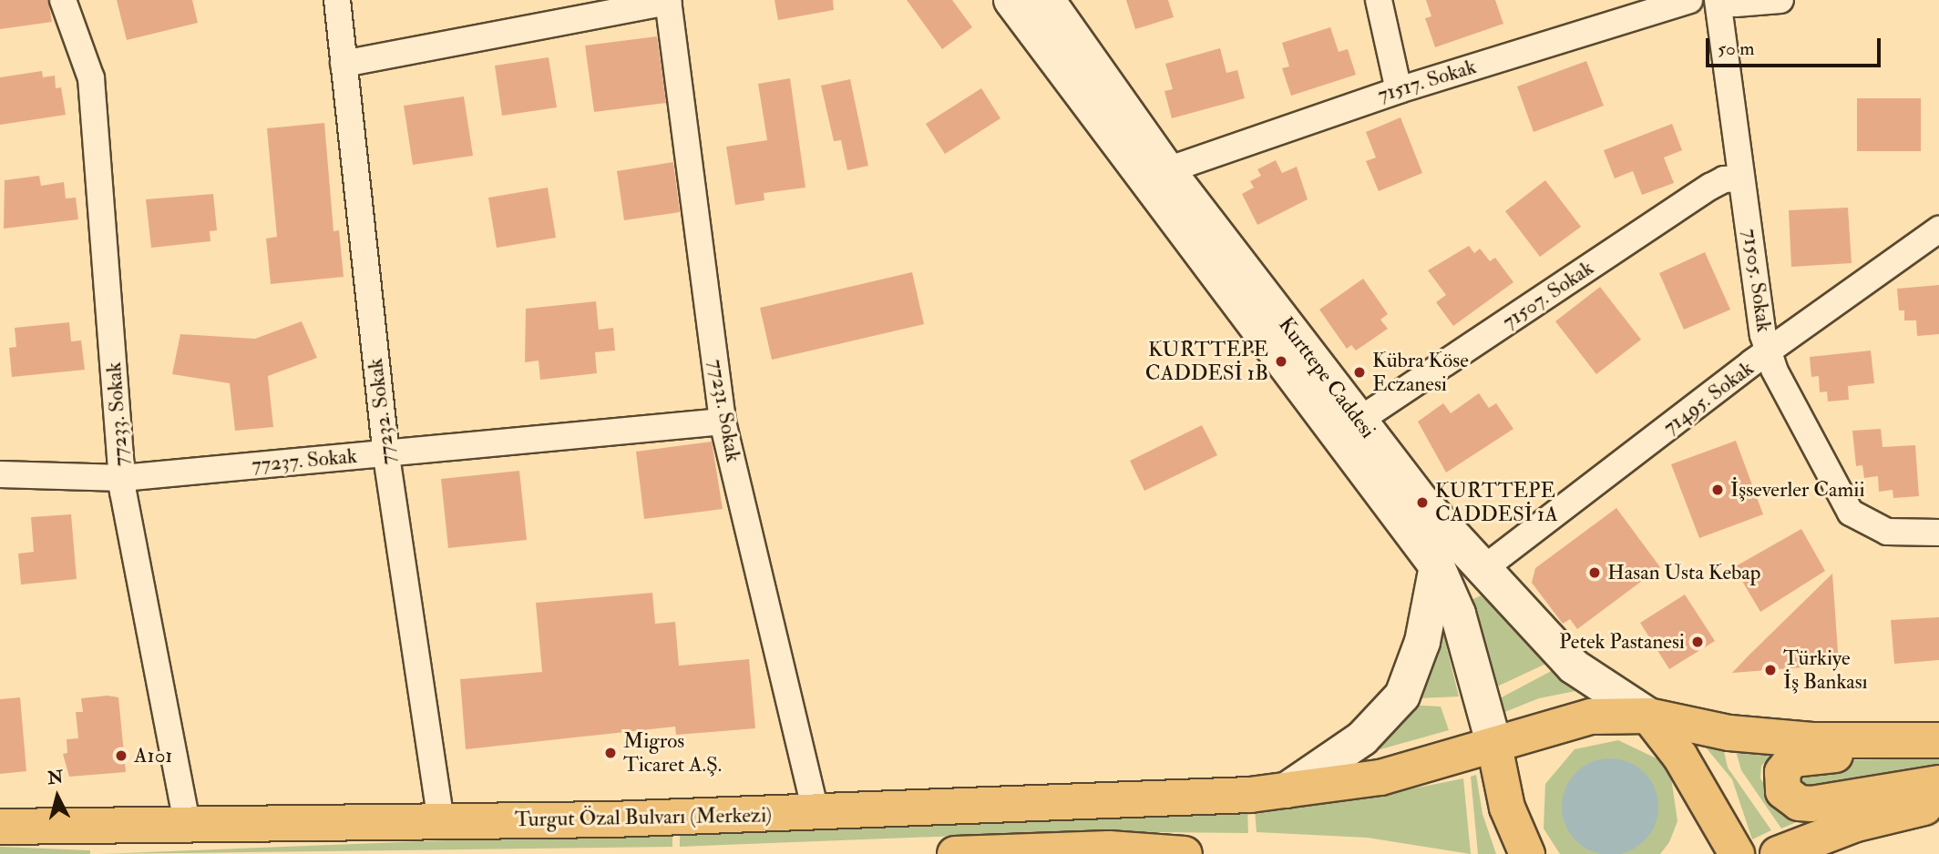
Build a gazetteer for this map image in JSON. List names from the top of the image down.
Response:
{
  "streets": {
    "main road": ["Kurttepe Caddesi", "Turgut Özal Bulvarı (Merkezi)"],
    "street": [
      "71517. Sokak",
      "71505. Sokak",
      "71507. Sokak",
      "71495. Sokak",
      "77231. Sokak",
      "77232. Sokak",
      "77233. Sokak",
      "77237. Sokak"
    ]
  },
  "crossings": [
    ["71517. Sokak", "Kurttepe Caddesi"],
    ["71505. Sokak", "71507. Sokak"],
    ["71505. Sokak", "71495. Sokak"],
    ["71507. Sokak", "Kurttepe Caddesi"],
    ["Kurttepe Caddesi", "71495. Sokak"],
    ["Kurttepe Caddesi", "Turgut Özal Bulvarı (Merkezi)"],
    ["77231. Sokak", "77237. Sokak"],
    ["77231. Sokak", "Turgut Özal Bulvarı (Merkezi)"],
    ["77232. Sokak", "77237. Sokak"],
    ["77232. Sokak", "Turgut Özal Bulvarı (Merkezi)"],
    ["77233. Sokak", "77237. Sokak"],
    ["77233. Sokak", "Turgut Özal Bulvarı (Merkezi)"]
  ],
  "places": [
    "KURTTEPE CADDESİ 1B",
    "Kübra Köse Eczanesi",
    "İşseverler Camii",
    "KURTTEPE CADDESİ 1A",
    "Hasan Usta Kebap",
    "Petek Pastanesi",
    "Türkiye İş Bankası",
    "Migros Ticaret A.Ş.",
    "A101"
  ],
  "scale_bar": "50 m",
  "north": "top"
}
